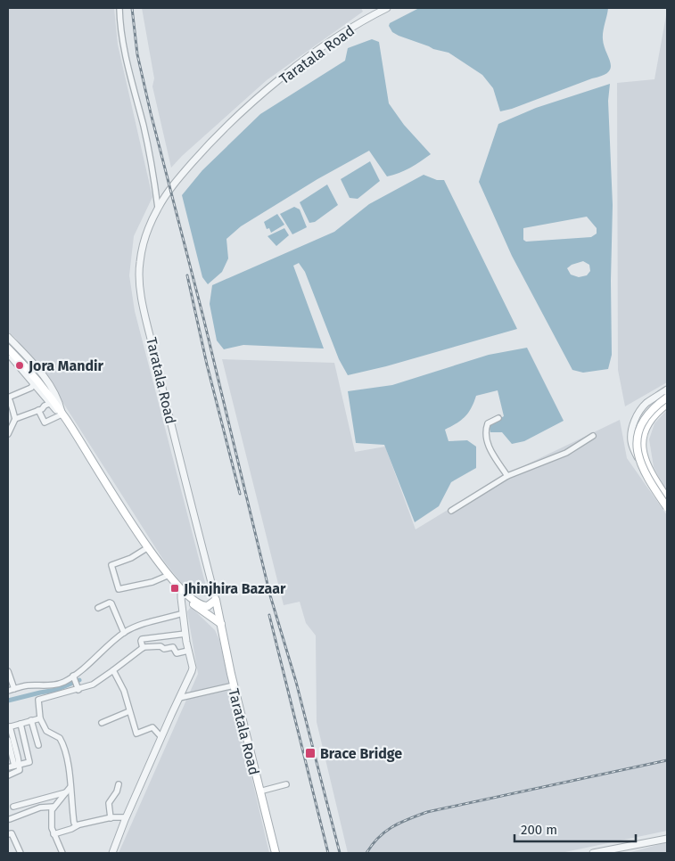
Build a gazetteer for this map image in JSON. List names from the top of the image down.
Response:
{
  "streets": {
    "main road": ["Taratala Road"]
  },
  "places": {
    "other": ["Jora Mandir"],
    "transit": ["Jhinjhira Bazaar", "Brace Bridge"]
  },
  "scale_bar": "200 m"
}
